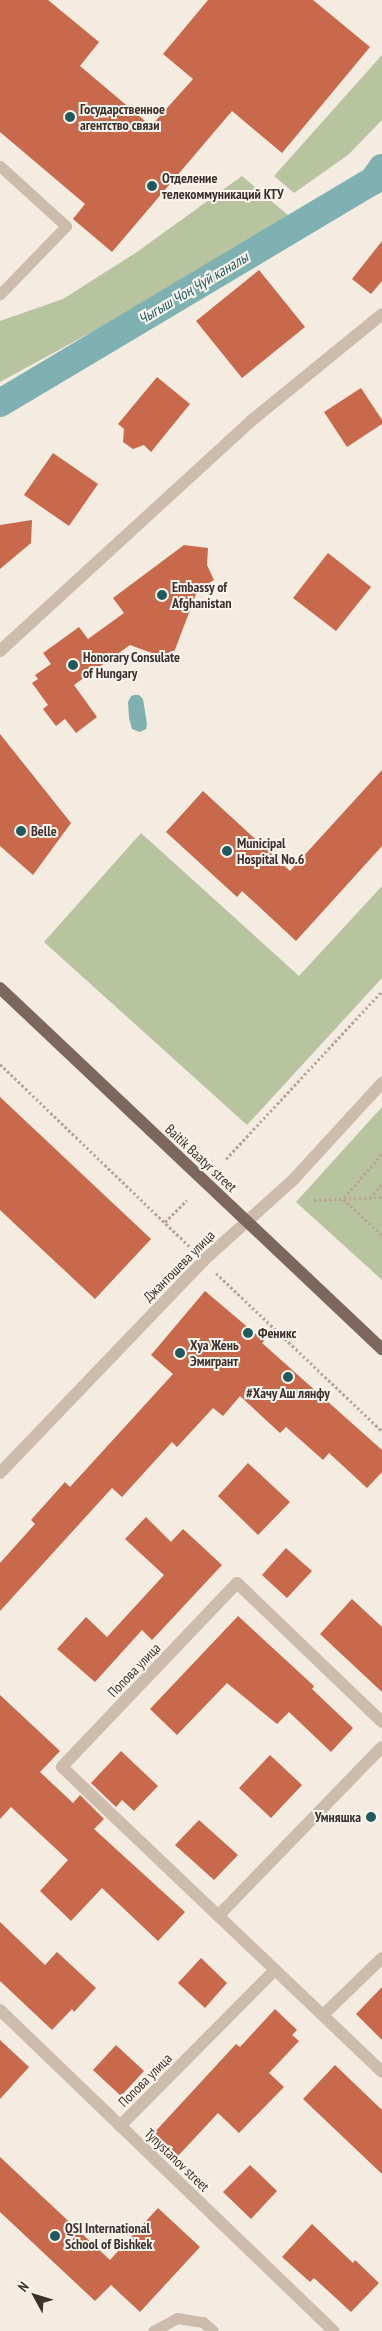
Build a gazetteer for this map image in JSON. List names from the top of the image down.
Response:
{
  "streets": {
    "main road": ["Baitik Baatyr street"],
    "street": ["Джантошева улица", "Попова улица", "Tynystanov street"]
  },
  "crossings": [
    ["Baitik Baatyr street", "Джантошева улица"],
    ["Попова улица", "Tynystanov street"]
  ],
  "water": ["Чыгыш Чоң Чүй каналы"],
  "places": [
    "Государственное агентство связи",
    "Отделение телекоммуникаций КТУ",
    "Embassy of Afghanistan",
    "Honorary Consulate of Hungary",
    "Belle",
    "Municipal Hospital No.6",
    "Феникс",
    "Хуа Жень Эмигрант",
    "#Хачу Аш лянфу",
    "Умняшка",
    "QSI International School of Bishkek"
  ],
  "north": "top left"
}
